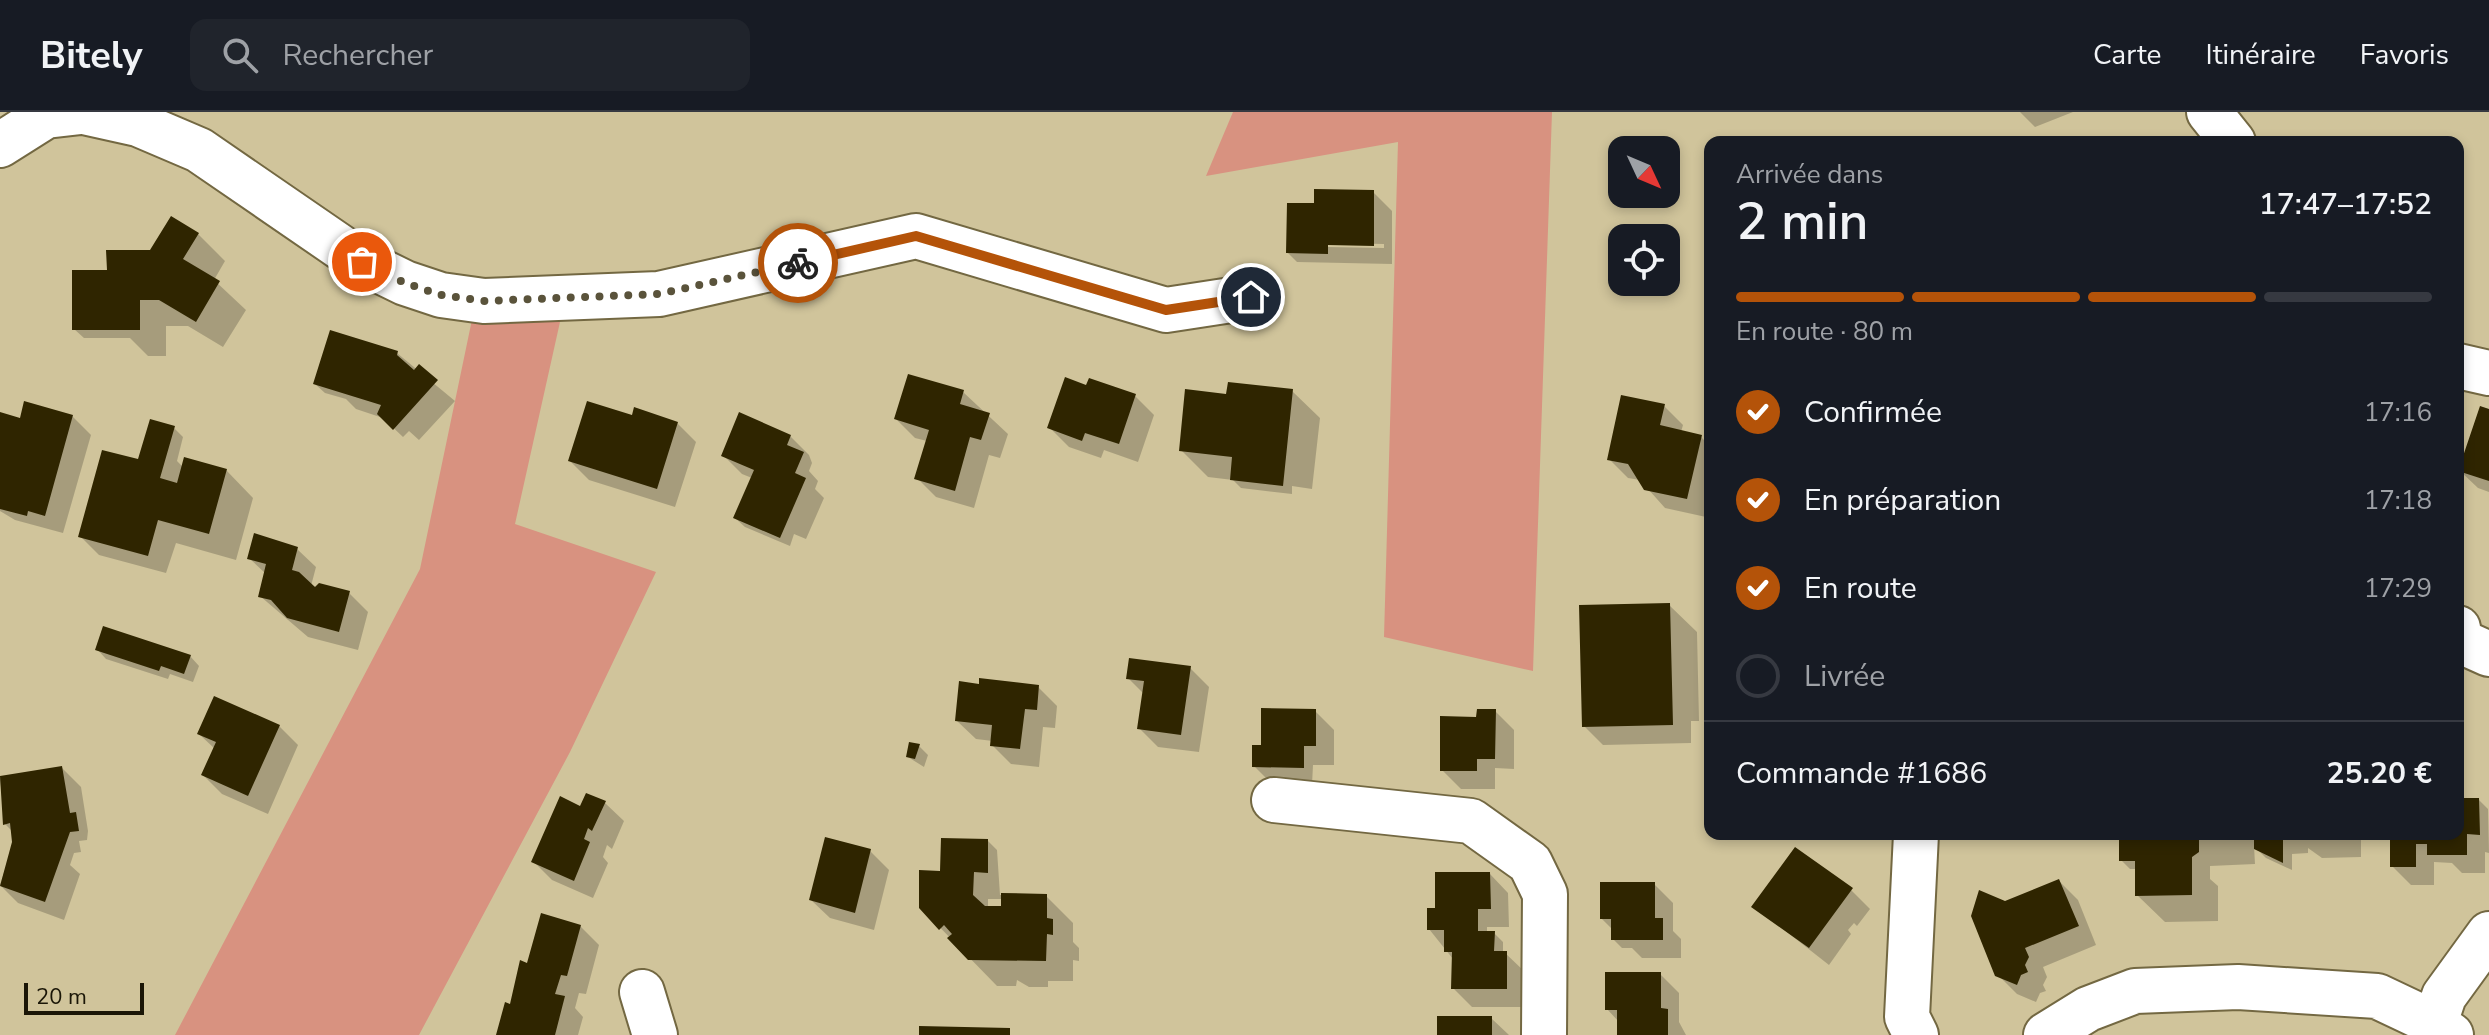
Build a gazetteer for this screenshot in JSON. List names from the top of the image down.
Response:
{
  "scale_bar": "20 m",
  "north": "bottom right",
  "page": {
    "header": "Bitely",
    "search": "Rechercher",
    "nav": ["Carte", "Itinéraire", "Favoris"],
    "heading": ["2 min", "Arrivée dans", "17:47–17:52"],
    "panel": ["Commande #1686", "25.20 €"],
    "bar": "En route · 80 m",
    "list": [
      ["Confirmée", "17:16"],
      ["En préparation", "17:18"],
      ["En route", "17:29"],
      "Livrée"
    ],
    "scale": "20 m"
  }
}
